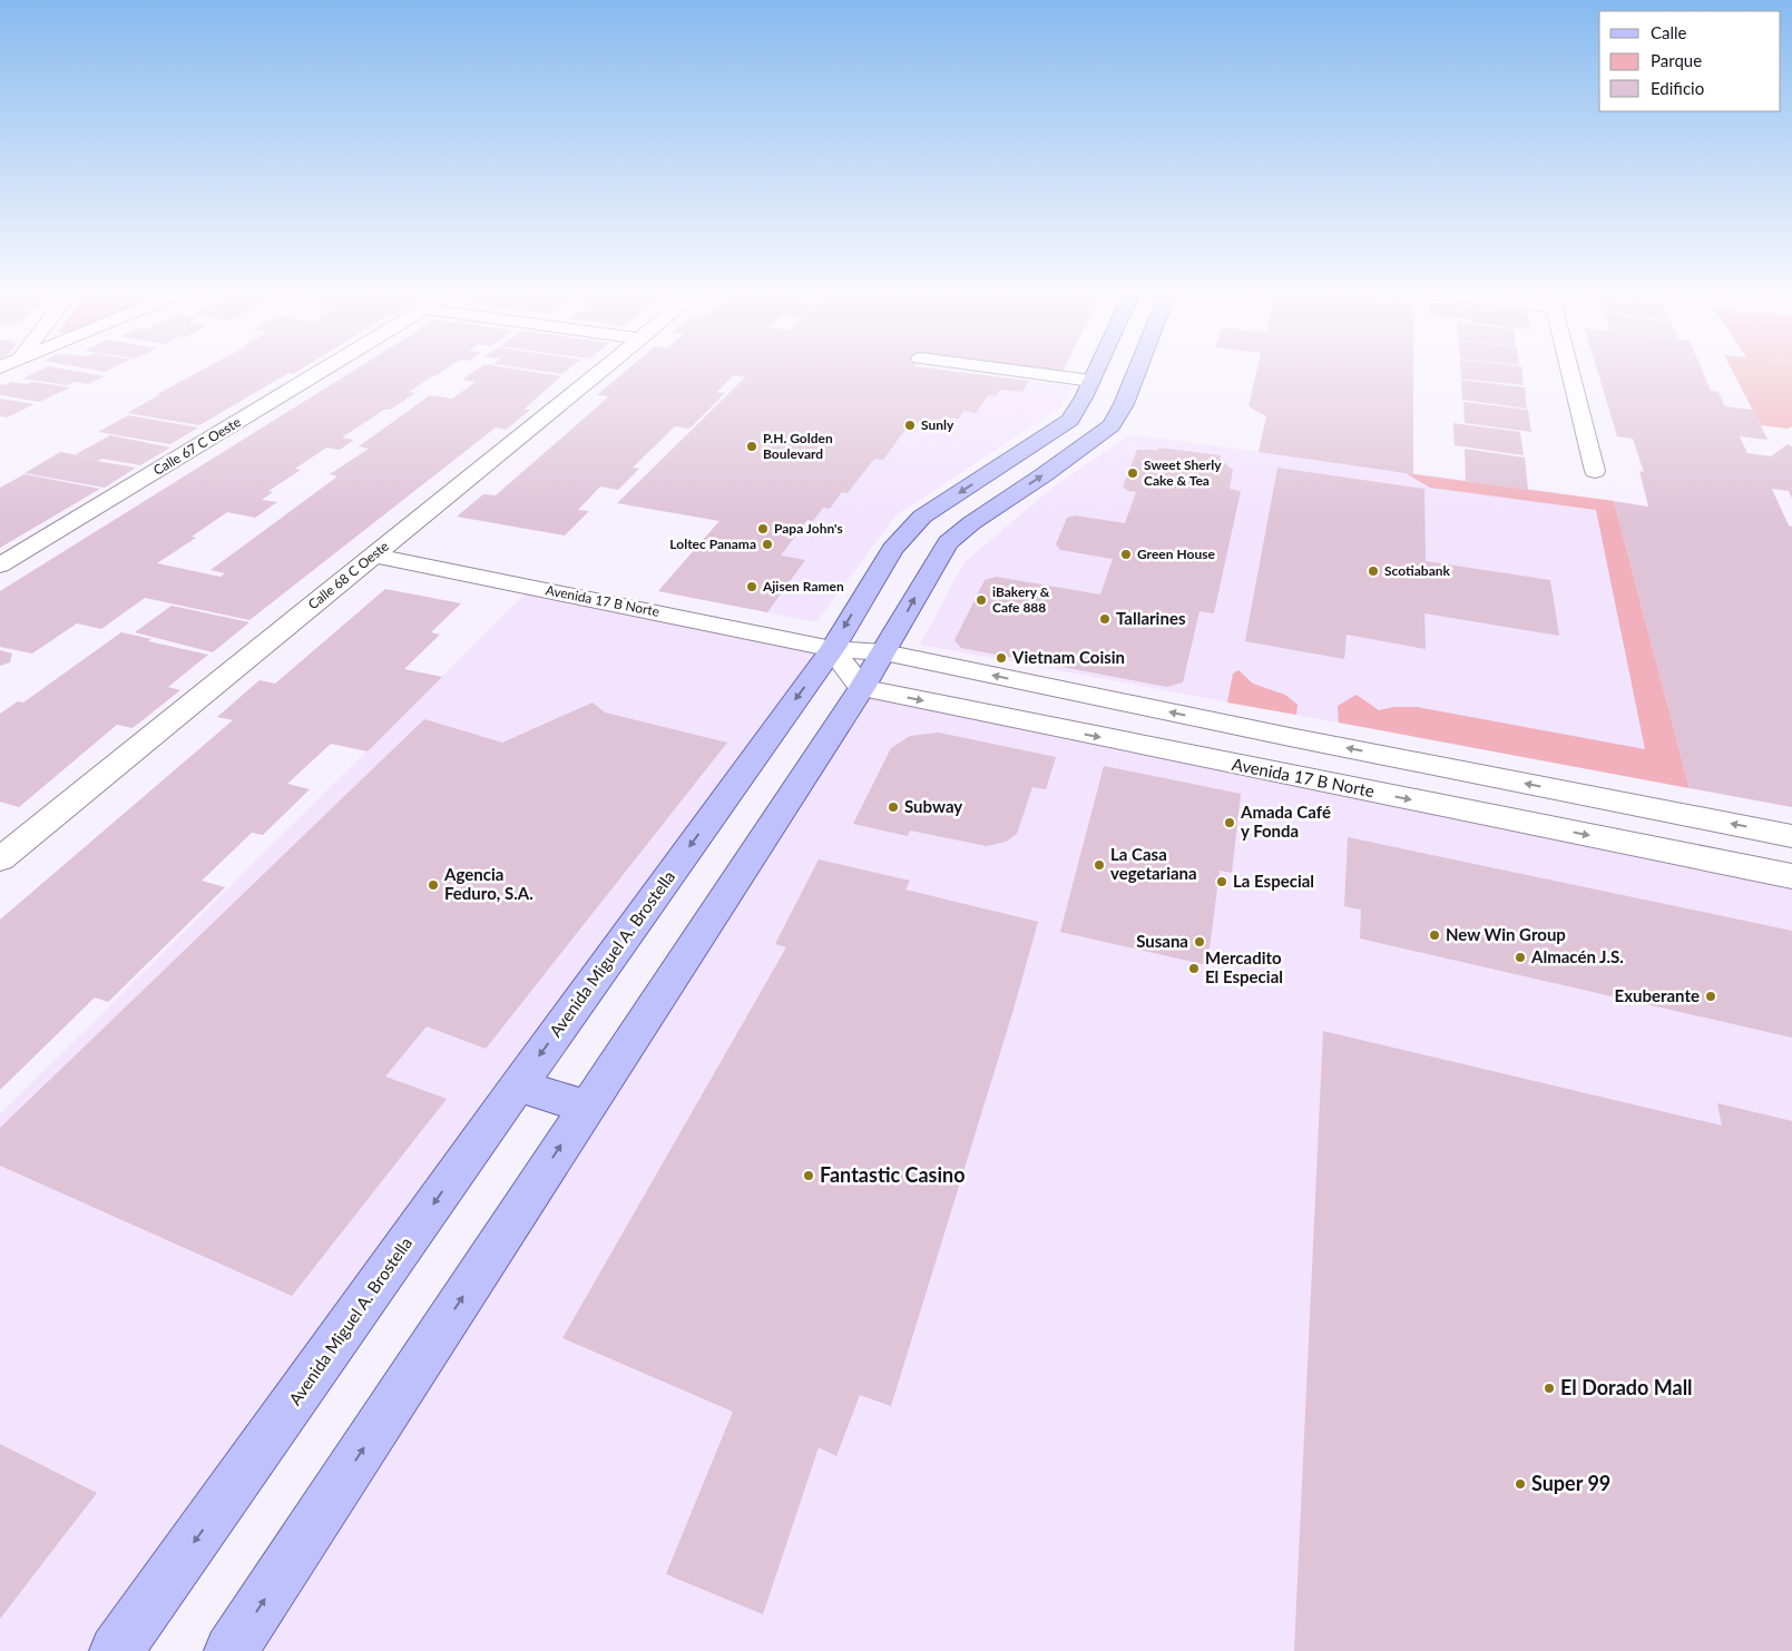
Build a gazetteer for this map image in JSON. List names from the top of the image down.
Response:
{
  "streets": {
    "main road": ["Avenida Miguel A. Brostella"],
    "street": ["Calle 67 C Oeste", "Calle 68 C Oeste", "Avenida 17 B Norte"]
  },
  "crossings": [
    ["Calle 68 C Oeste", "Avenida 17 B Norte"],
    ["Avenida 17 B Norte", "Avenida Miguel A. Brostella"]
  ],
  "places": [
    "Sunly",
    "P.H. Golden Boulevard",
    "Sweet Sherly Cake & Tea",
    "Papa John's",
    "Loltec Panama",
    "Green House",
    "Scotiabank",
    "Ajisen Ramen",
    "iBakery & Cafe 888",
    "Tallarines",
    "Vietnam Coisin",
    "Subway",
    "Amada Café y Fonda",
    "La Casa vegetariana",
    "La Especial",
    "Agencia Feduro, S.A.",
    "New Win Group",
    "Susana",
    "Almacén J.S.",
    "Mercadito El Especial",
    "Exuberante",
    "Fantastic Casino",
    "El Dorado Mall",
    "Super 99"
  ],
  "legend": ["Calle", "Parque", "Edificio"]
}
